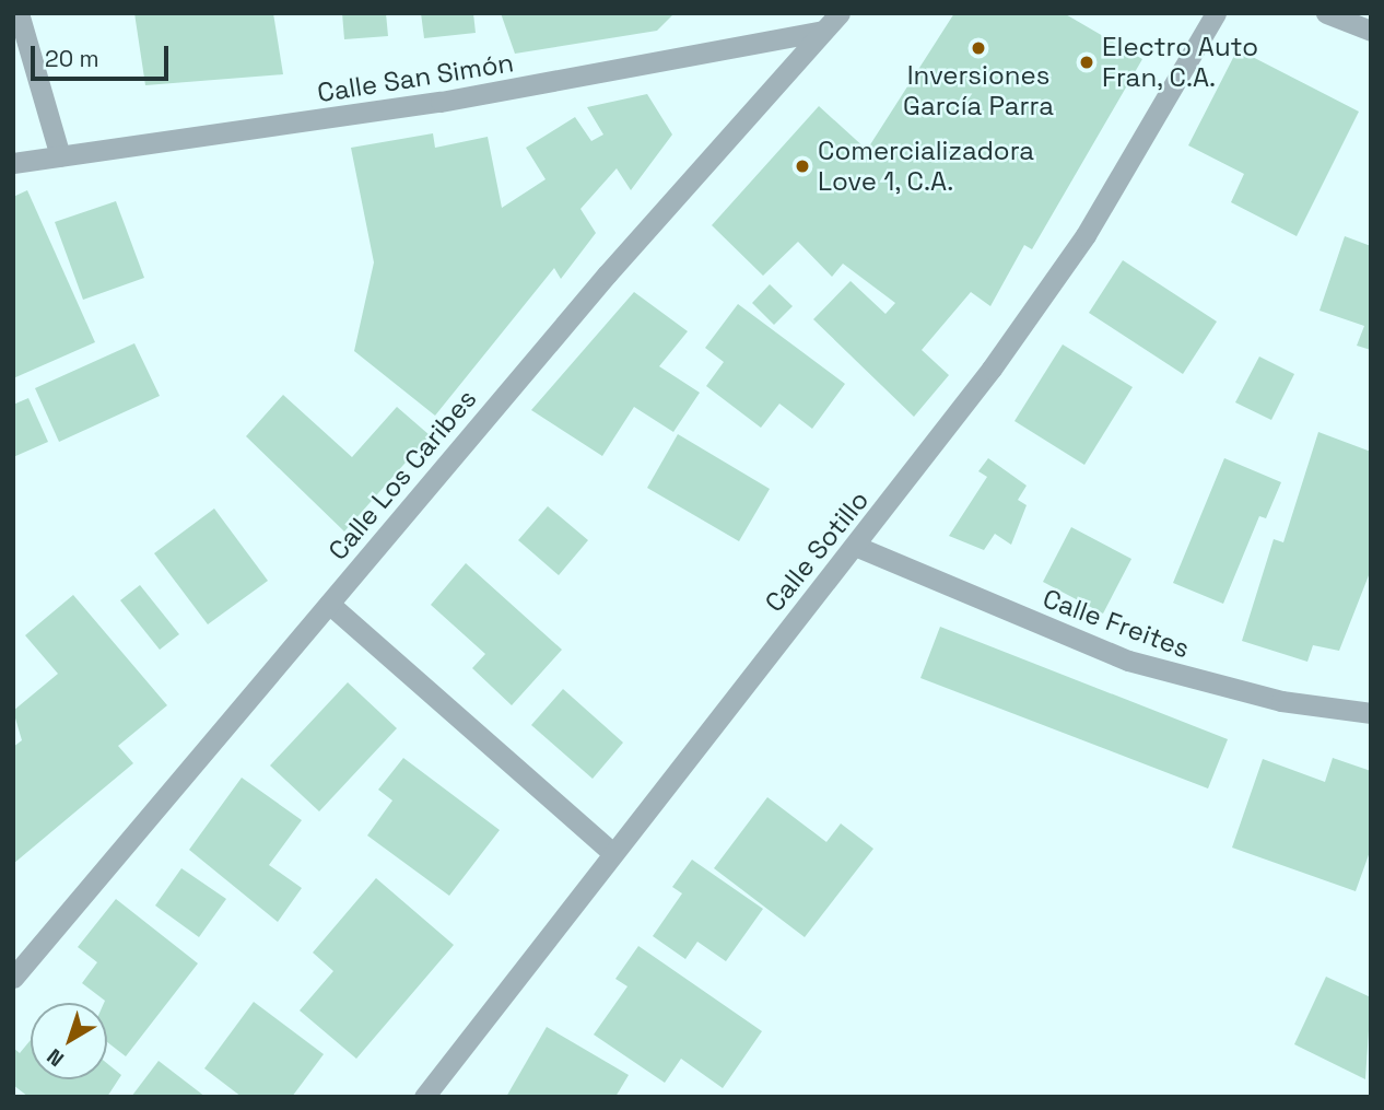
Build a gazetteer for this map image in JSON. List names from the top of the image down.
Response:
{
  "streets": {
    "street": [
      "Calle San Simón",
      "Calle Los Caribes",
      "Calle Sotillo",
      "Calle Freites"
    ]
  },
  "crossings": [
    ["Calle San Simón", "Calle Los Caribes"],
    ["Calle Sotillo", "Calle Freites"]
  ],
  "places": ["Inversiones García Parra", "Electro Auto Fran, C.A.", "Comercializadora Love 1, C.A."],
  "scale_bar": "20 m",
  "north": "bottom left"
}
